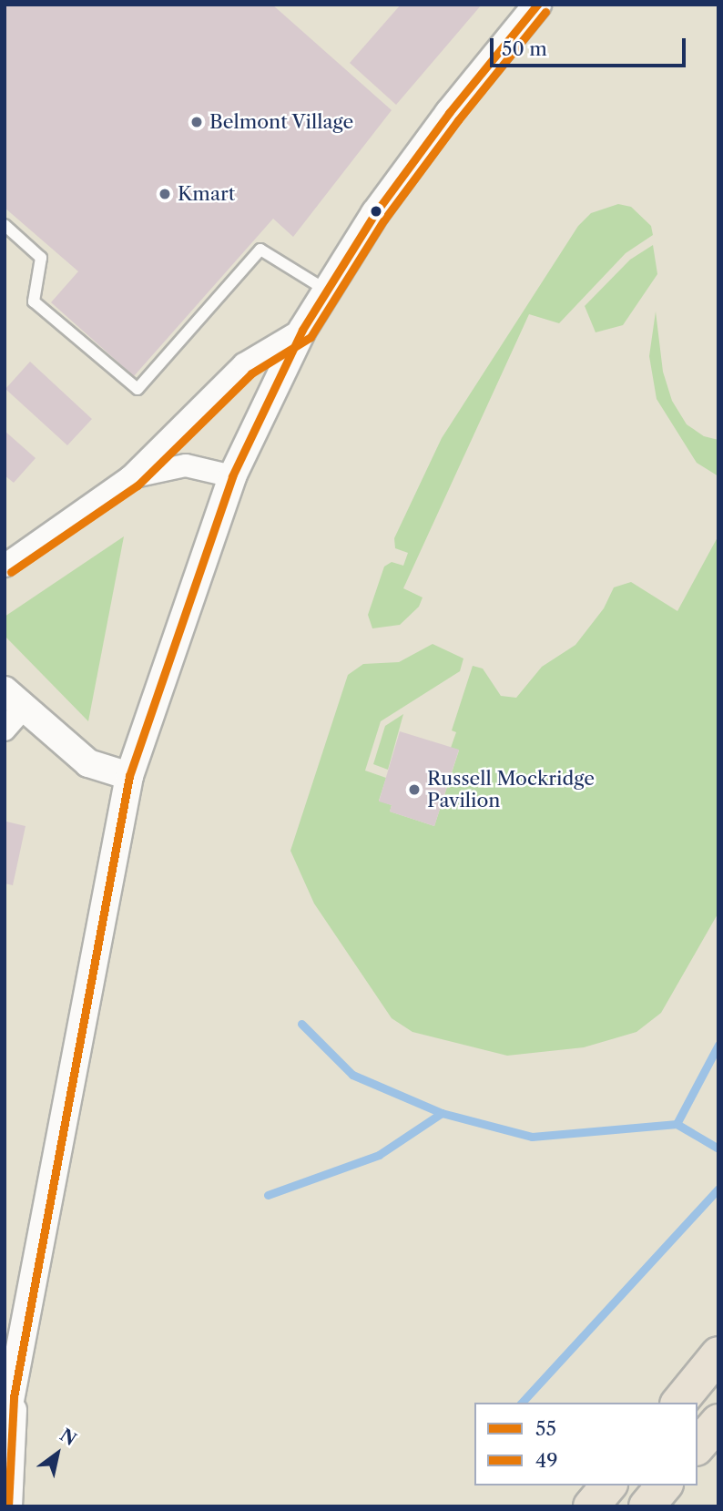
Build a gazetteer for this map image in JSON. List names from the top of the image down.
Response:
{
  "places": ["Belmont Village", "Kmart", "Russell Mockridge Pavilion"],
  "lines": ["transit line 55", "transit line 49"],
  "legend": ["55", "49"],
  "scale_bar": "50 m",
  "north": "top right"
}
